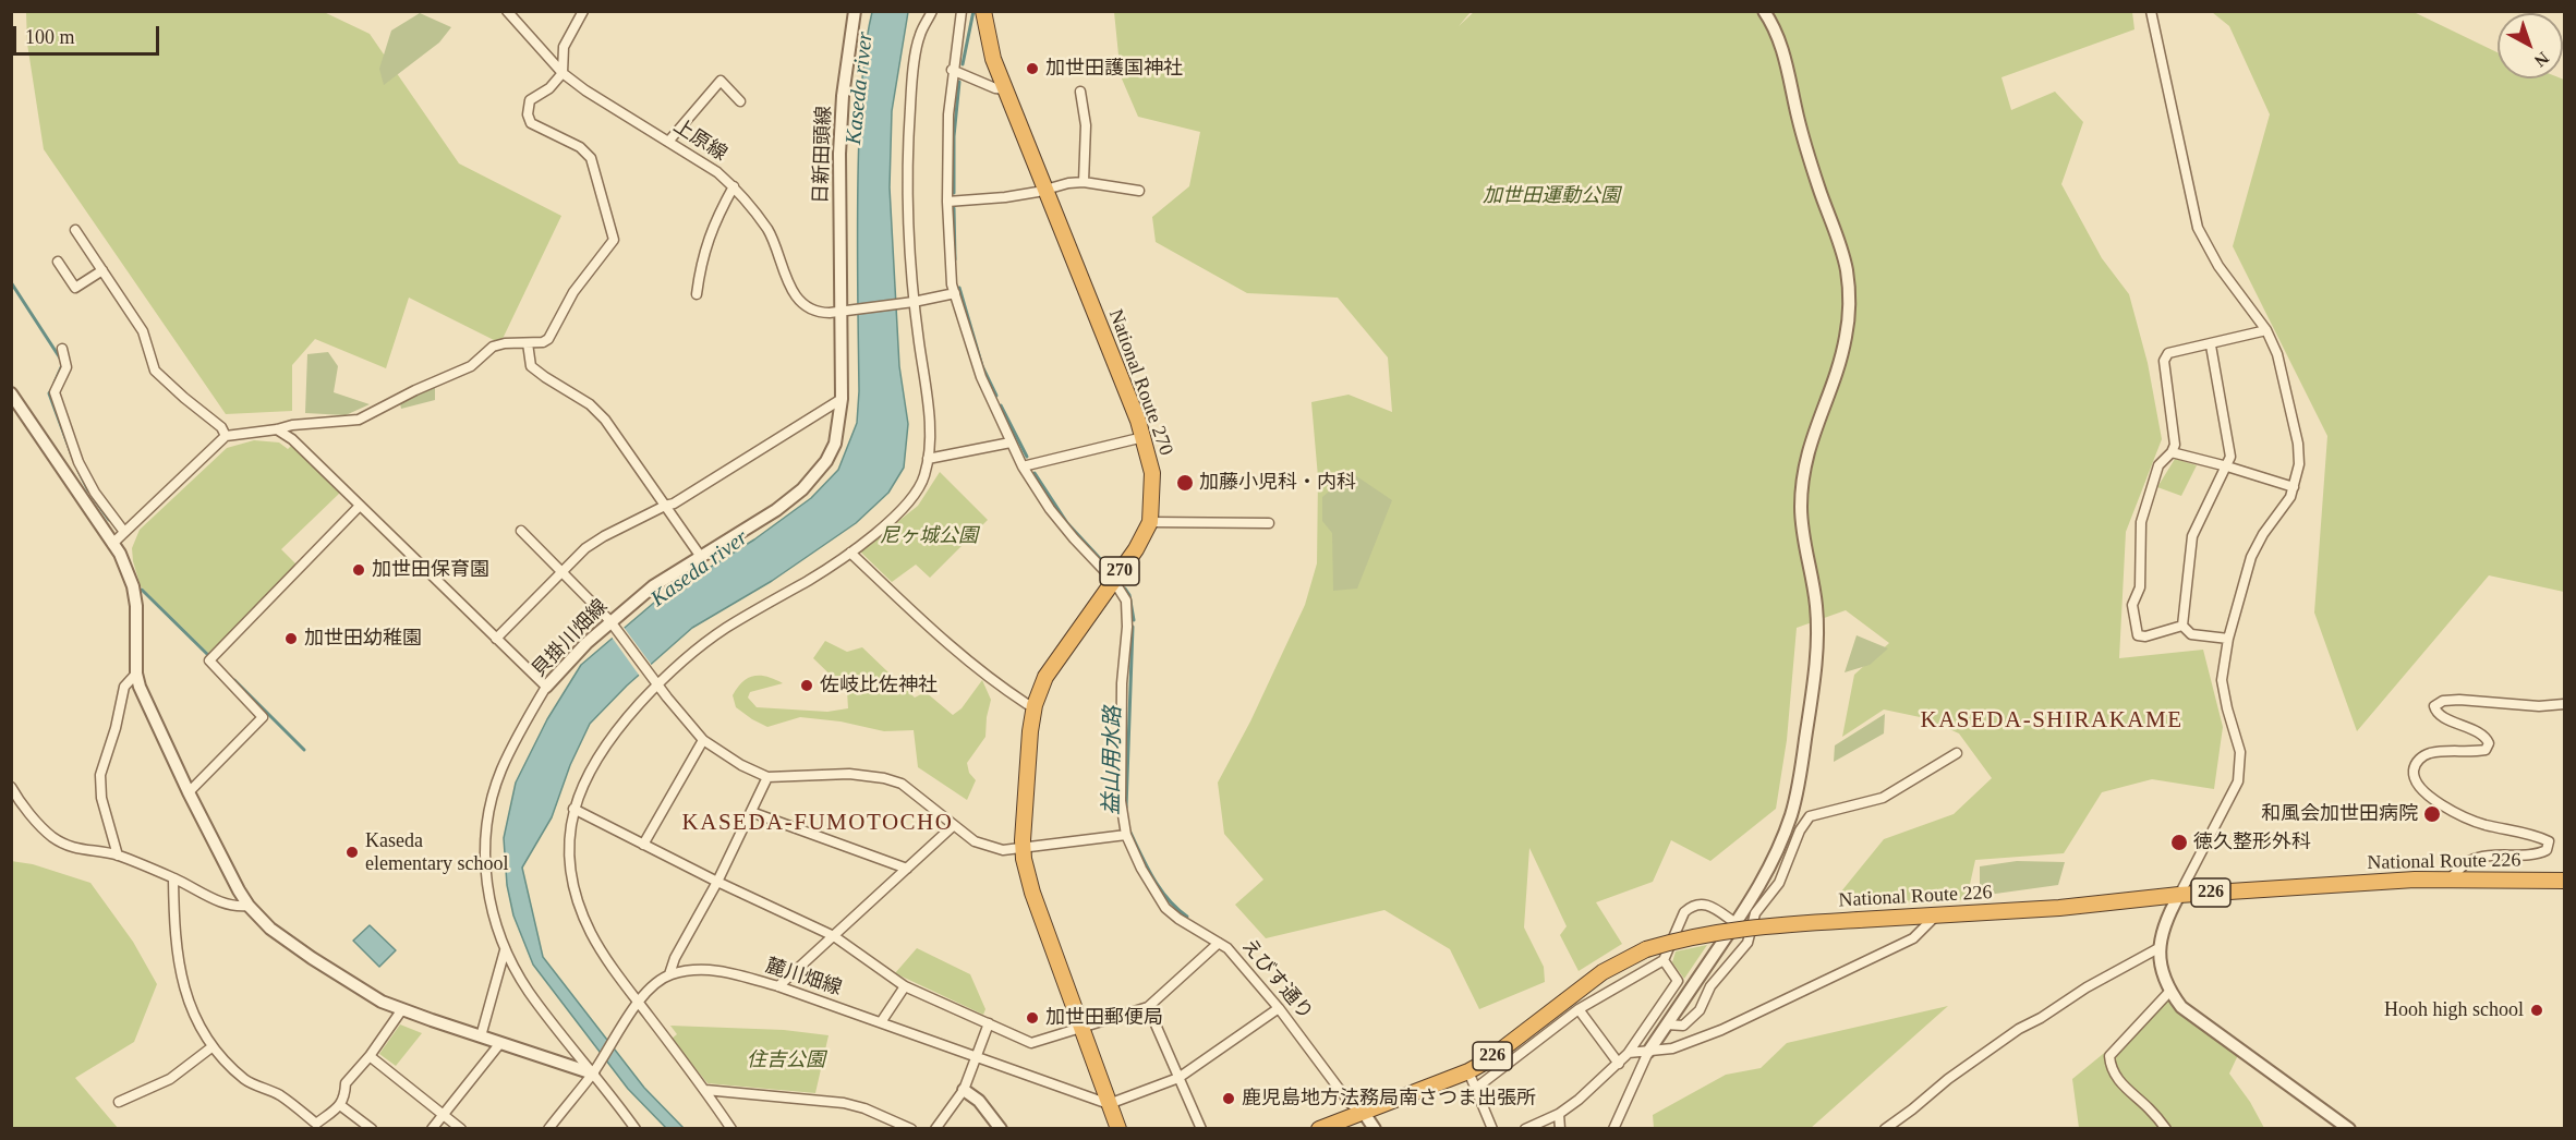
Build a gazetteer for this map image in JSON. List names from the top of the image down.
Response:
{
  "streets": {
    "highway": [
      "National Route 270",
      "270",
      "National Route 226",
      "226"
    ],
    "street": [
      "上原線",
      "日新田頭線",
      "貝掛川畑線",
      "麓川畑線",
      "えびす通り"
    ]
  },
  "crossings": [
    ["上原線", "日新田頭線"],
    ["上原線", "貝掛川畑線"],
    ["上原線", "えびす通り"],
    ["日新田頭線", "貝掛川畑線"],
    ["National Route 270", "麓川畑線"],
    ["National Route 270", "えびす通り"],
    ["National Route 226", "えびす通り"]
  ],
  "districts": ["KASEDA-SHIRAKAME", "KASEDA-FUMOTOCHO"],
  "water": ["Kaseda river", "益山用水路"],
  "parks": ["加世田運動公園", "尼ヶ城公園", "住吉公園"],
  "places": [
    "加世田護国神社",
    "加藤小児科・内科",
    "加世田保育園",
    "加世田幼稚園",
    "佐岐比佐神社",
    "和風会加世田病院",
    "徳久整形外科",
    "Kaseda elementary school",
    "Hooh high school",
    "加世田郵便局",
    "鹿児島地方法務局南さつま出張所"
  ],
  "scale_bar": "100 m",
  "north": "bottom right"
}
